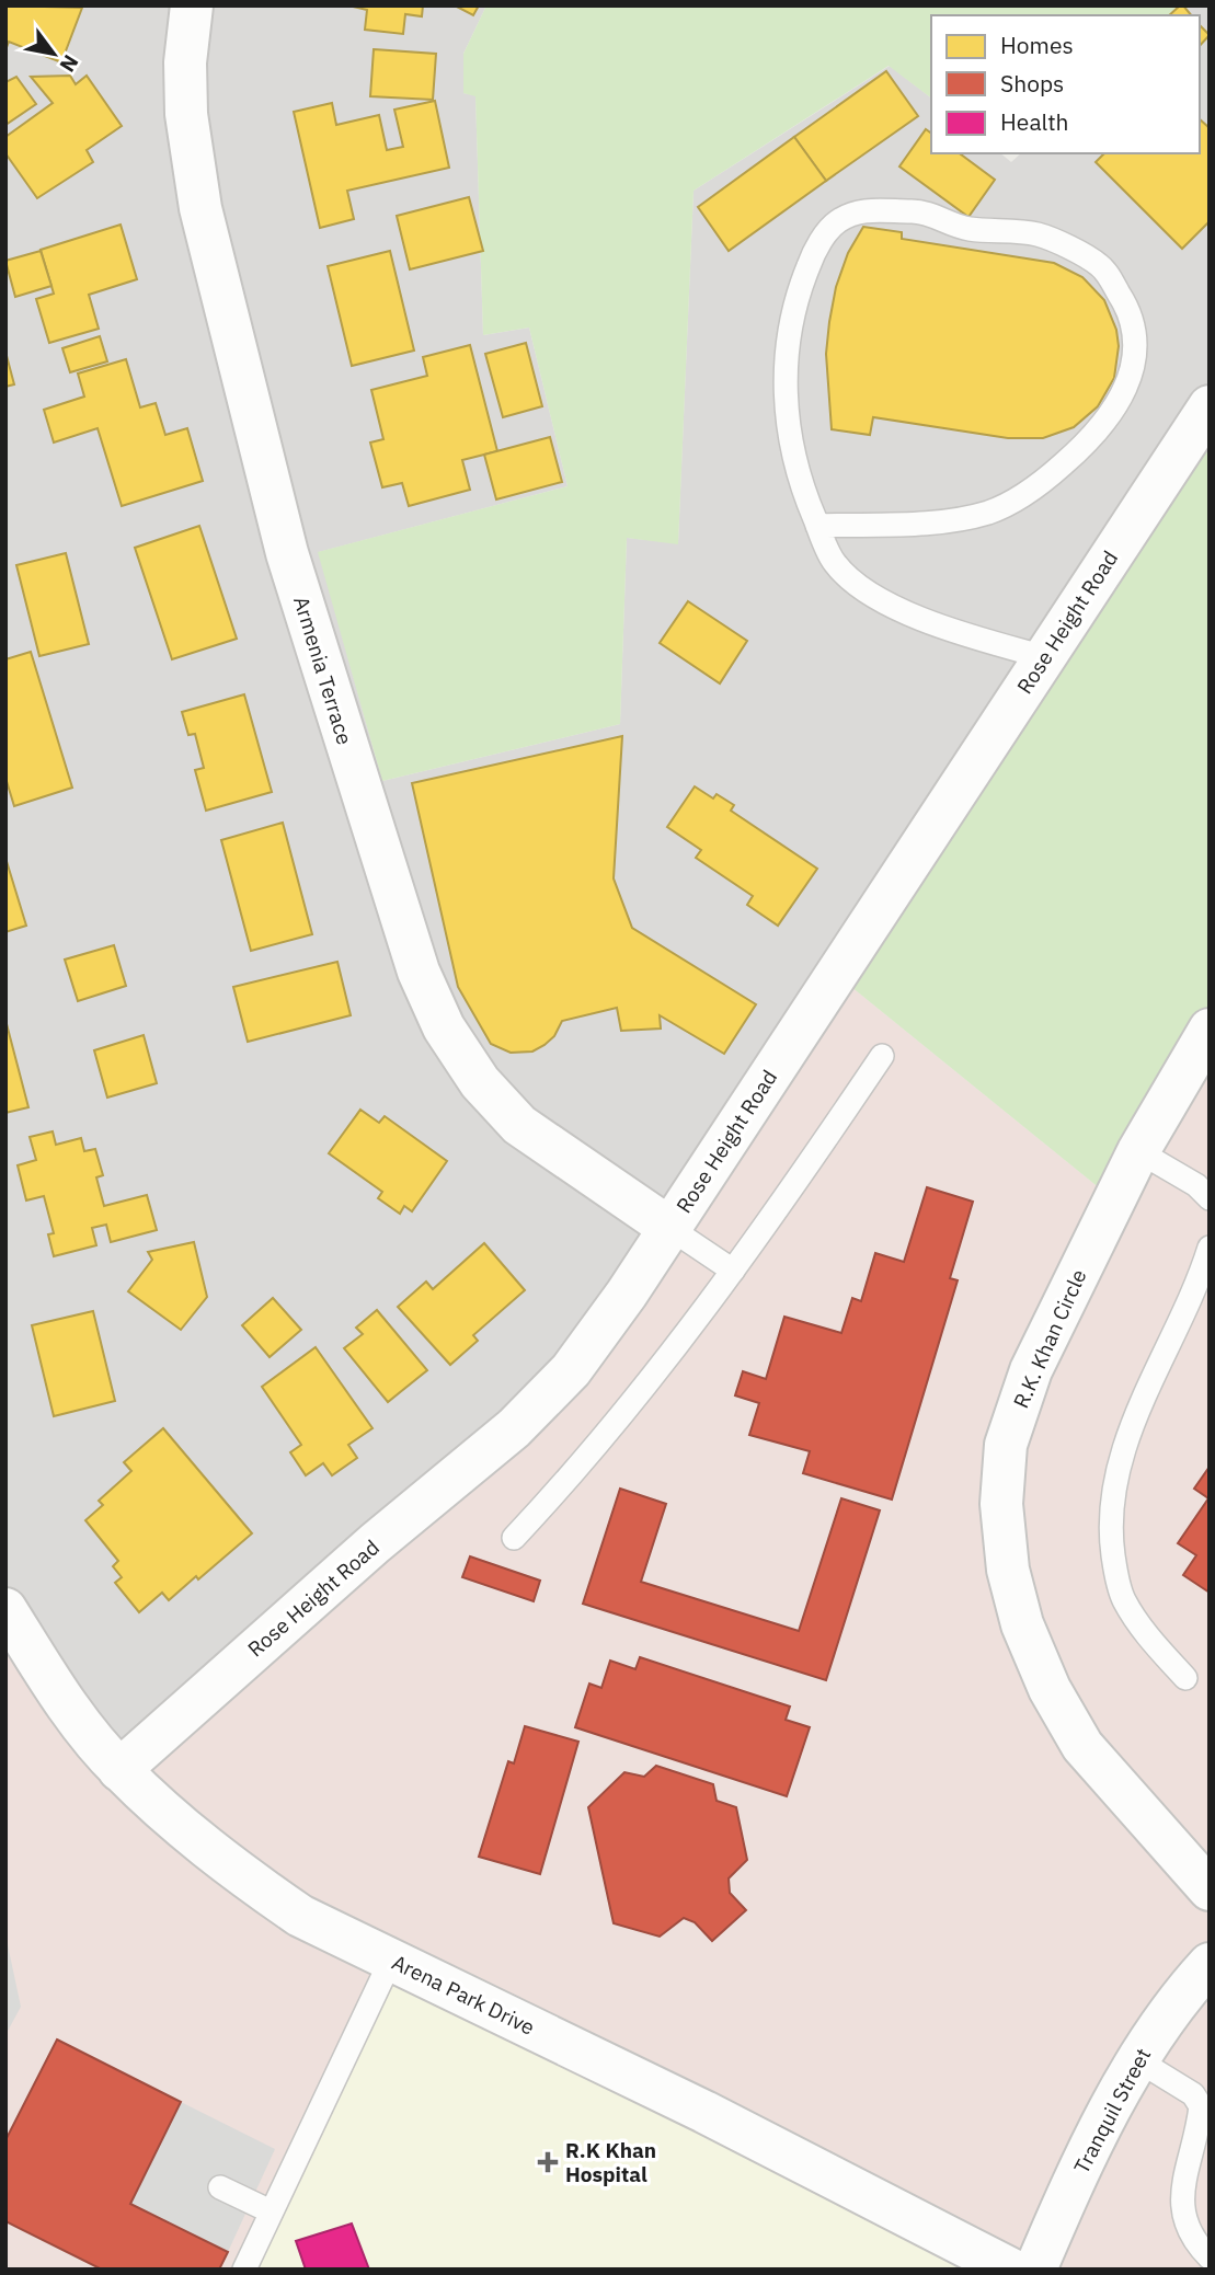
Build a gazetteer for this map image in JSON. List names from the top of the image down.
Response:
{
  "streets": {
    "street": [
      "Rose Height Road",
      "Armenia Terrace",
      "R.K. Khan Circle",
      "Arena Park Drive",
      "Tranquil Street"
    ]
  },
  "crossings": [
    ["Rose Height Road", "Armenia Terrace"],
    ["Rose Height Road", "Arena Park Drive"]
  ],
  "places": {
    "health": ["R.K Khan Hospital"]
  },
  "legend": ["Homes", "Shops", "Health"],
  "north": "bottom right"
}
